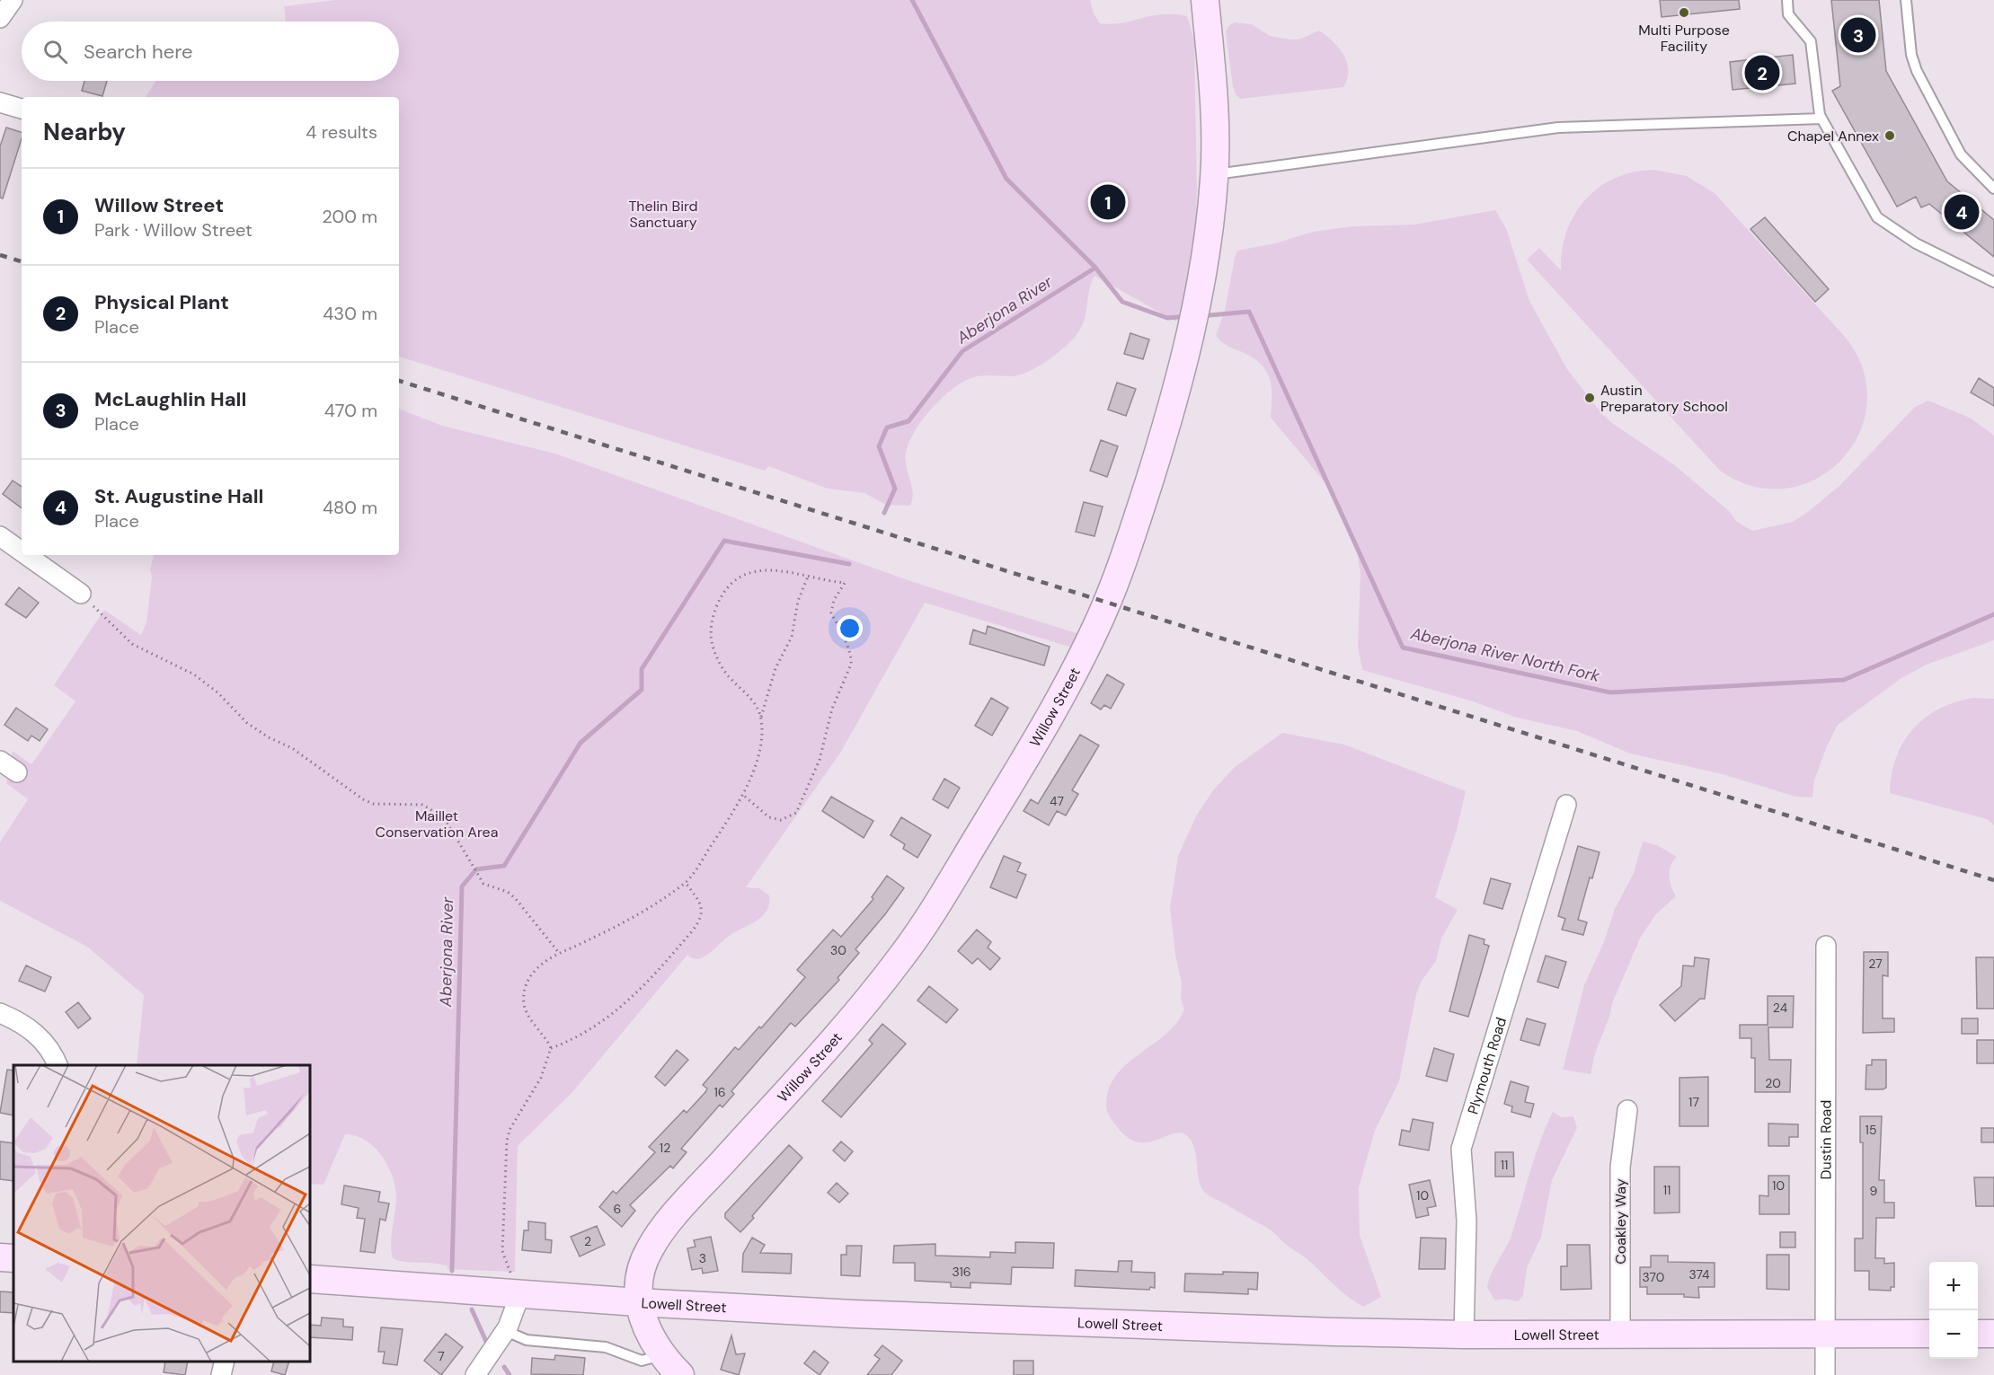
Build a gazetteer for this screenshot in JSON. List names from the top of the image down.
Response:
{
  "streets": {
    "main road": ["Willow Street", "Lowell Street"],
    "street": ["Plymouth Road", "Dustin Road", "Coakley Way"]
  },
  "crossings": [
    ["Willow Street", "Lowell Street"],
    ["Plymouth Road", "Lowell Street"],
    ["Dustin Road", "Lowell Street"],
    ["Coakley Way", "Lowell Street"]
  ],
  "water": ["Aberjona River", "Aberjona River North Fork"],
  "parks": ["Thelin Bird Sanctuary", "Maillet Conservation Area"],
  "places": ["Multi Purpose Facility", "Chapel Annex", "Austin Preparatory School"],
  "house_numbers": [
    "47",
    "30",
    "27",
    "24",
    "20",
    "16",
    "17",
    "15",
    "12",
    "11",
    "10",
    "11",
    "9",
    "10",
    "6",
    "2",
    "3",
    "316",
    "374",
    "370",
    "7"
  ],
  "page": {
    "pins": [
      "3",
      "2",
      "1",
      "4"
    ],
    "search": "Search here",
    "heading": ["Nearby", "4 results"],
    "list": [
      {
        "mark": "1",
        "name": "Willow Street",
        "note": "Park · Willow Street",
        "value": "200 m"
      },
      {
        "mark": "2",
        "name": "Physical Plant",
        "note": "Place",
        "value": "430 m"
      },
      {
        "mark": "3",
        "name": "McLaughlin Hall",
        "note": "Place",
        "value": "470 m"
      },
      {
        "mark": "4",
        "name": "St. Augustine Hall",
        "note": "Place",
        "value": "480 m"
      }
    ],
    "map_buttons": ["+", "−"]
  }
}
